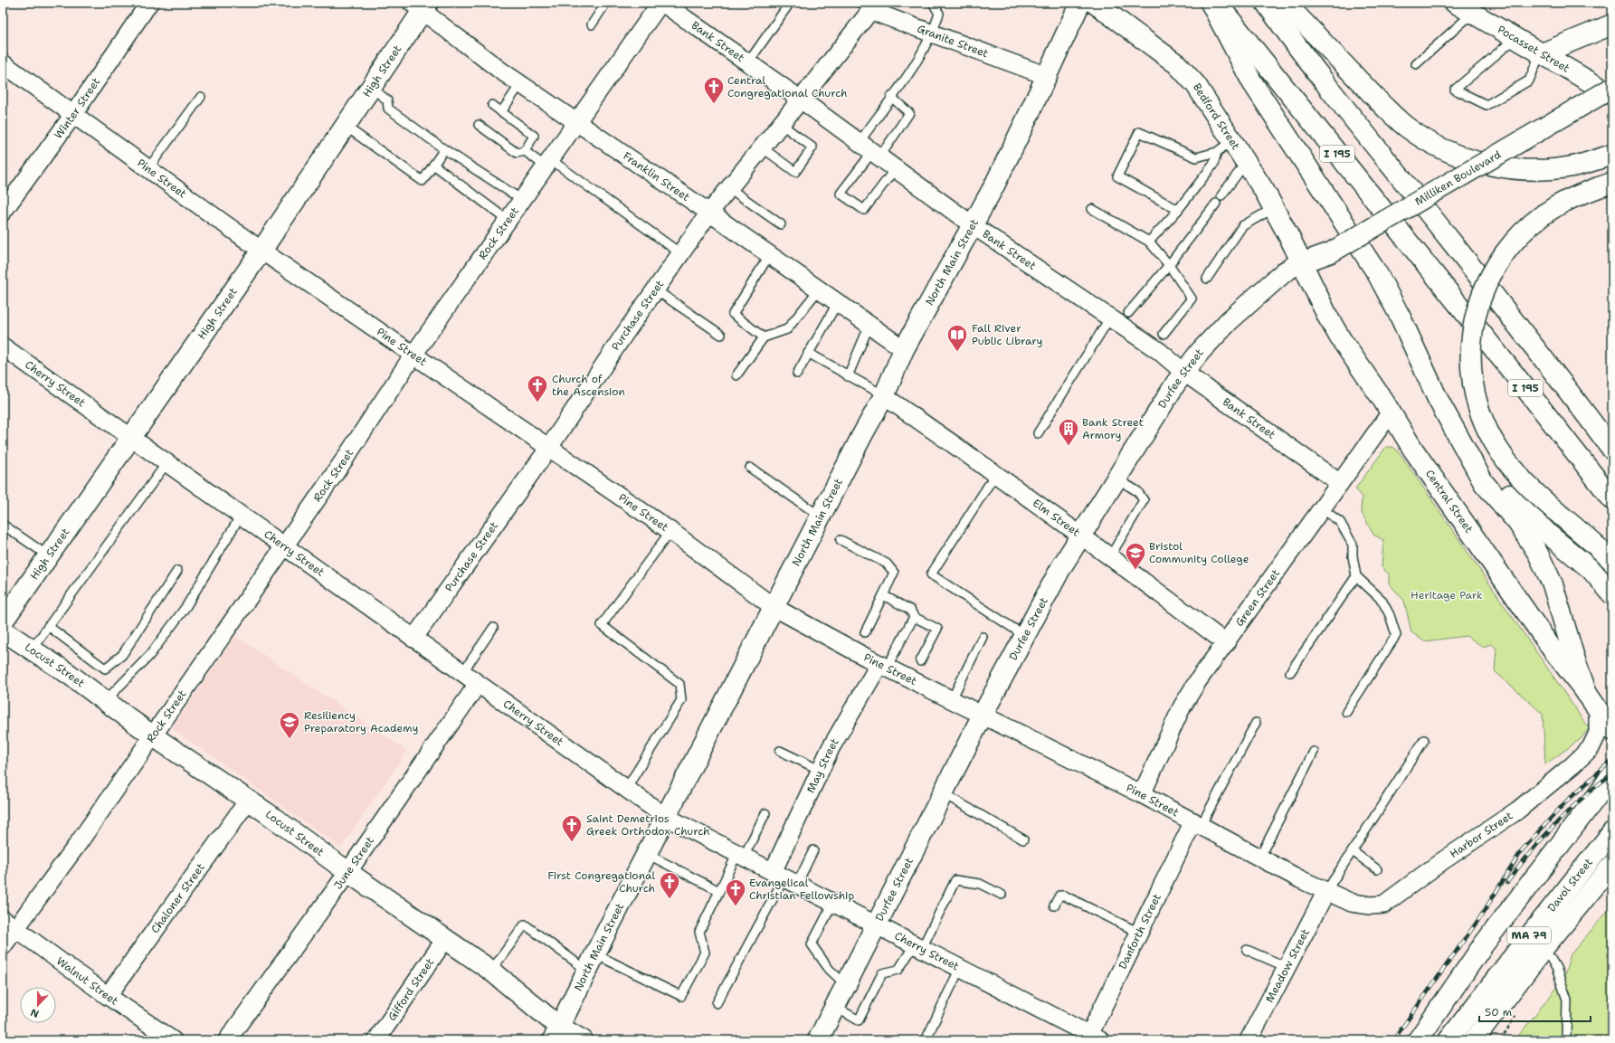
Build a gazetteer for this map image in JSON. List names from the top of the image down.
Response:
{
  "streets": {
    "main road": [
      "Pocasset Street",
      "High Street",
      "Bedford Street",
      "I 195",
      "Milliken Boulevard",
      "North Main Street",
      "Durfee Street",
      "Central Street",
      "Locust Street",
      "Davol Street",
      "MA 79"
    ],
    "street": [
      "Bank Street",
      "Granite Street",
      "Winter Street",
      "Franklin Street",
      "Pine Street",
      "Rock Street",
      "Purchase Street",
      "Cherry Street",
      "Elm Street",
      "Green Street",
      "May Street",
      "Harbor Street",
      "June Street",
      "Chaloner Street",
      "Danforth Street",
      "Meadow Street",
      "Walnut Street",
      "Gifford Street"
    ]
  },
  "crossings": [
    ["Bank Street", "Rock Street"],
    ["Bank Street", "North Main Street"],
    ["Bank Street", "Purchase Street"],
    ["Bank Street", "Durfee Street"],
    ["Bank Street", "Green Street"],
    ["Granite Street", "North Main Street"],
    ["Granite Street", "Purchase Street"],
    ["High Street", "Franklin Street"],
    ["High Street", "Pine Street"],
    ["High Street", "Cherry Street"],
    ["Winter Street", "Pine Street"],
    ["Bedford Street", "Milliken Boulevard"],
    ["Bedford Street", "Durfee Street"],
    ["Bedford Street", "Central Street"],
    ["Franklin Street", "Rock Street"],
    ["Franklin Street", "North Main Street"],
    ["Franklin Street", "Purchase Street"],
    ["Pine Street", "Rock Street"],
    ["Pine Street", "North Main Street"],
    ["Pine Street", "Purchase Street"],
    ["Pine Street", "Durfee Street"],
    ["Pine Street", "Green Street"],
    ["Pine Street", "May Street"],
    ["Pine Street", "Harbor Street"],
    ["Pine Street", "Danforth Street"],
    ["Pine Street", "Meadow Street"],
    ["Milliken Boulevard", "Durfee Street"],
    ["Milliken Boulevard", "Central Street"],
    ["Rock Street", "Cherry Street"],
    ["Rock Street", "Locust Street"],
    ["Rock Street", "Walnut Street"],
    ["North Main Street", "Cherry Street"],
    ["North Main Street", "Elm Street"],
    ["North Main Street", "Locust Street"],
    ["Purchase Street", "Cherry Street"],
    ["Durfee Street", "Cherry Street"],
    ["Durfee Street", "Central Street"],
    ["Durfee Street", "Elm Street"],
    ["Cherry Street", "May Street"],
    ["Cherry Street", "June Street"],
    ["Cherry Street", "Danforth Street"],
    ["Central Street", "Green Street"],
    ["Central Street", "Harbor Street"],
    ["Elm Street", "Green Street"],
    ["Locust Street", "June Street"],
    ["Locust Street", "Chaloner Street"],
    ["Locust Street", "Gifford Street"],
    ["Harbor Street", "Meadow Street"],
    ["Chaloner Street", "Walnut Street"]
  ],
  "parks": ["Heritage Park"],
  "places": {
    "church": [
      "Central Congregational Church",
      "Church of the Ascension",
      "Saint Demetrios Greek Orthodox Church",
      "First Congregational Church",
      "Evangelical Christian Fellowship"
    ],
    "library": ["Fall River Public Library"],
    "building": ["Bank Street Armory"],
    "school or university": ["Bristol Community College", "Resiliency Preparatory Academy"]
  },
  "scale_bar": "50 m",
  "north": "bottom"
}
